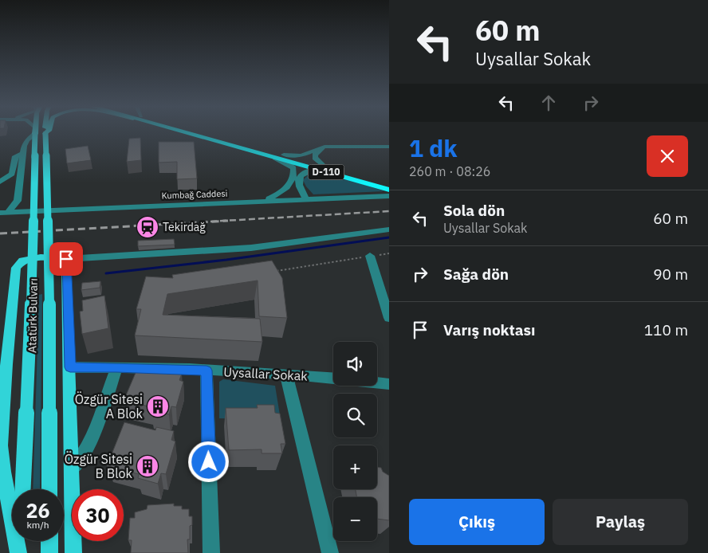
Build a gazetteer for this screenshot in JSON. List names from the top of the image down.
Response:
{
  "streets": {
    "highway": ["D-110"],
    "main road": ["Atatürk Bulvarı"],
    "street": ["Kumbağ Caddesi", "Uysallar Sokak"]
  },
  "places": {
    "station": ["Tekirdağ"],
    "building": ["Özgür Sitesi A Blok", "Özgür Sitesi B Blok"]
  },
  "page": {
    "turn": ["60 m", "Uysallar Sokak"],
    "heading": ["1 dk", "260 m · 08:26"],
    "list": [
      {
        "name": "Sola dön",
        "note": "Uysallar Sokak",
        "value": "60 m"
      },
      {
        "name": "Sağa dön",
        "value": "90 m"
      },
      {
        "name": "Varış noktası",
        "value": "110 m"
      }
    ],
    "map_buttons": ["+", "−"],
    "speed": "26 km/h",
    "limit": "30",
    "buttons": ["Çıkış", "Paylaş"]
  }
}
